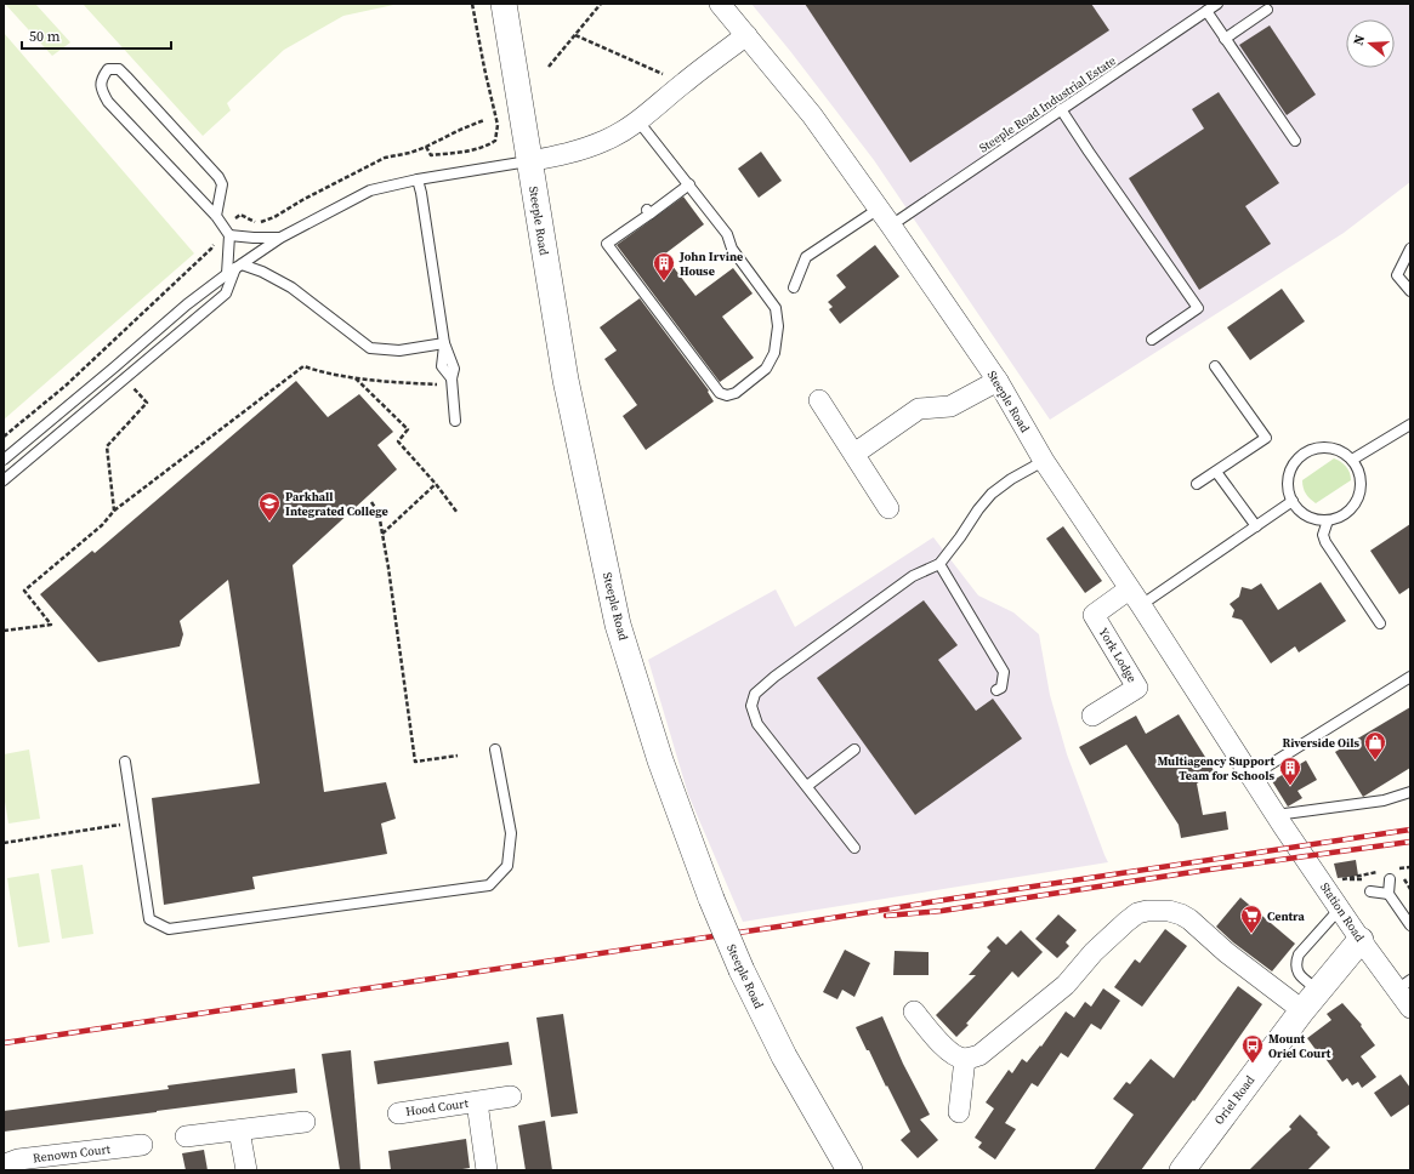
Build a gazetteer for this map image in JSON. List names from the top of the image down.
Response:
{
  "streets": {
    "street": [
      "Steeple Road",
      "York Lodge",
      "Station Road",
      "Oriel Road",
      "Hood Court",
      "Renown Court"
    ],
    "lane": ["Steeple Road Industrial Estate"]
  },
  "crossings": [
    ["Steeple Road Industrial Estate", "Steeple Road"],
    ["Steeple Road", "York Lodge"],
    ["Steeple Road", "Station Road"],
    ["Station Road", "Oriel Road"]
  ],
  "places": {
    "building": ["John Irvine House", "Multiagency Support Team for Schools"],
    "school or university": ["Parkhall Integrated College"],
    "shop": ["Riverside Oils"],
    "supermarket": ["Centra"],
    "bus stop": ["Mount Oriel Court"]
  },
  "scale_bar": "50 m",
  "north": "left"
}
